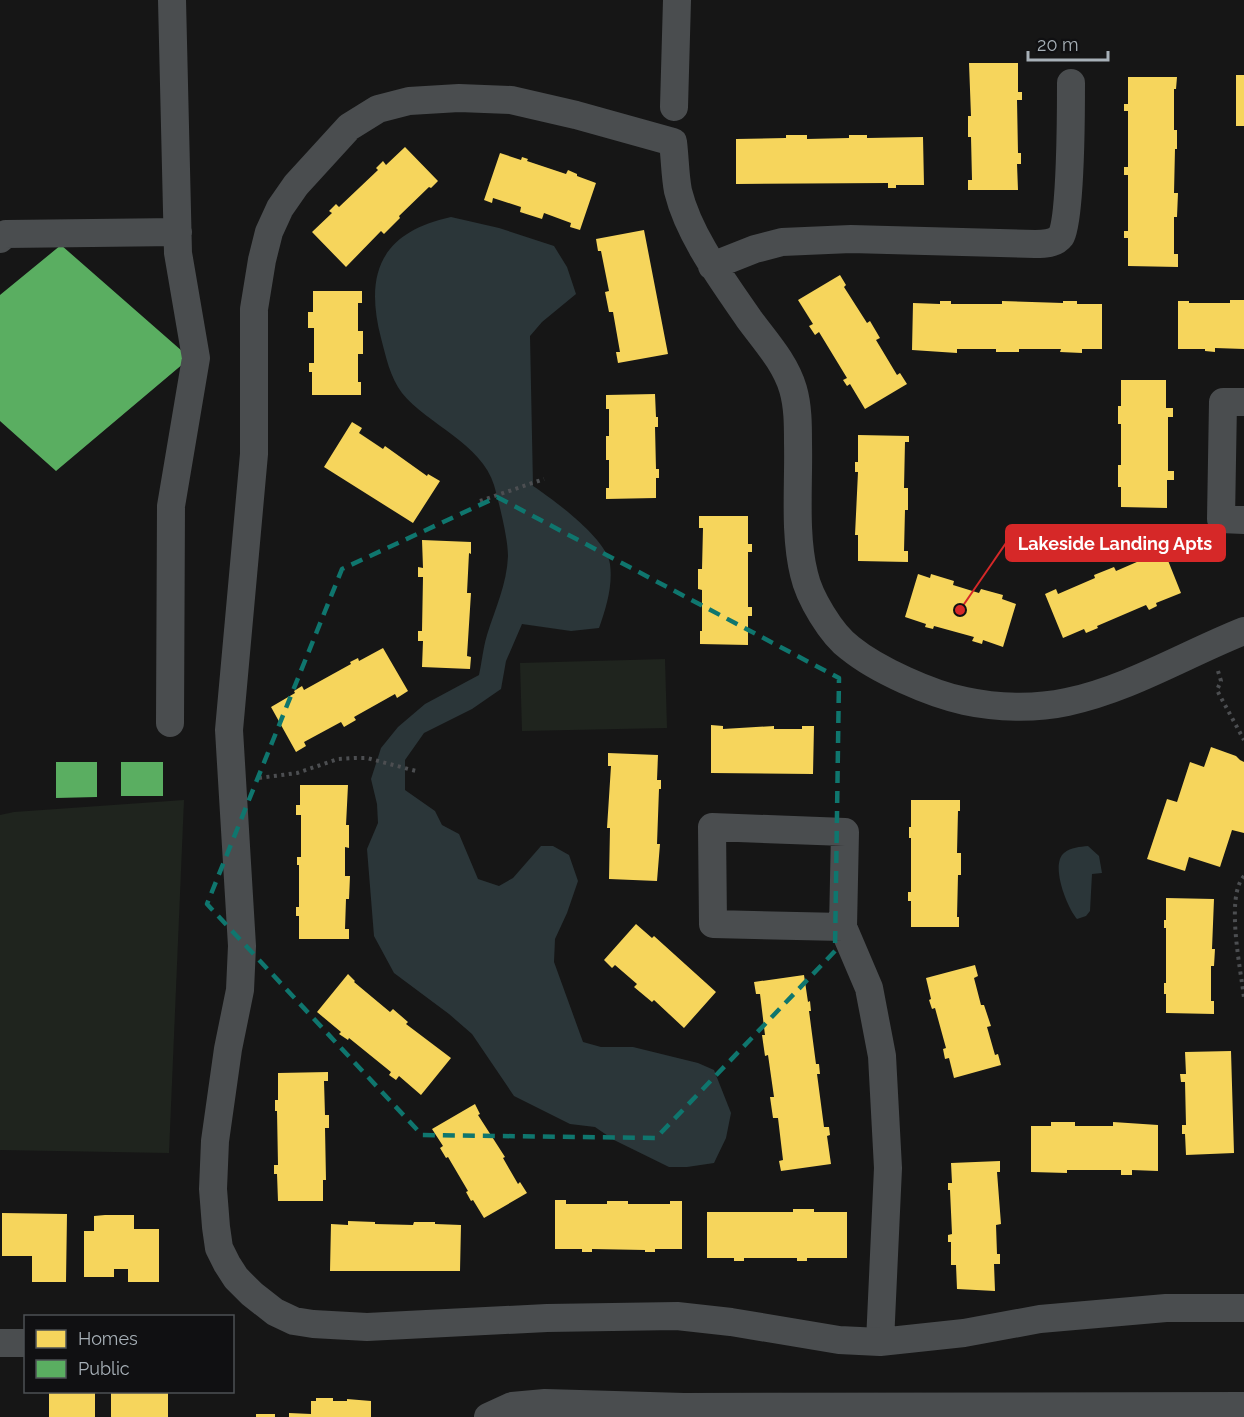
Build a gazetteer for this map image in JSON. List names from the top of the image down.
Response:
{
  "places": ["Lakeside Landing Apts"],
  "legend": ["Homes", "Public"],
  "scale_bar": "20 m"
}
